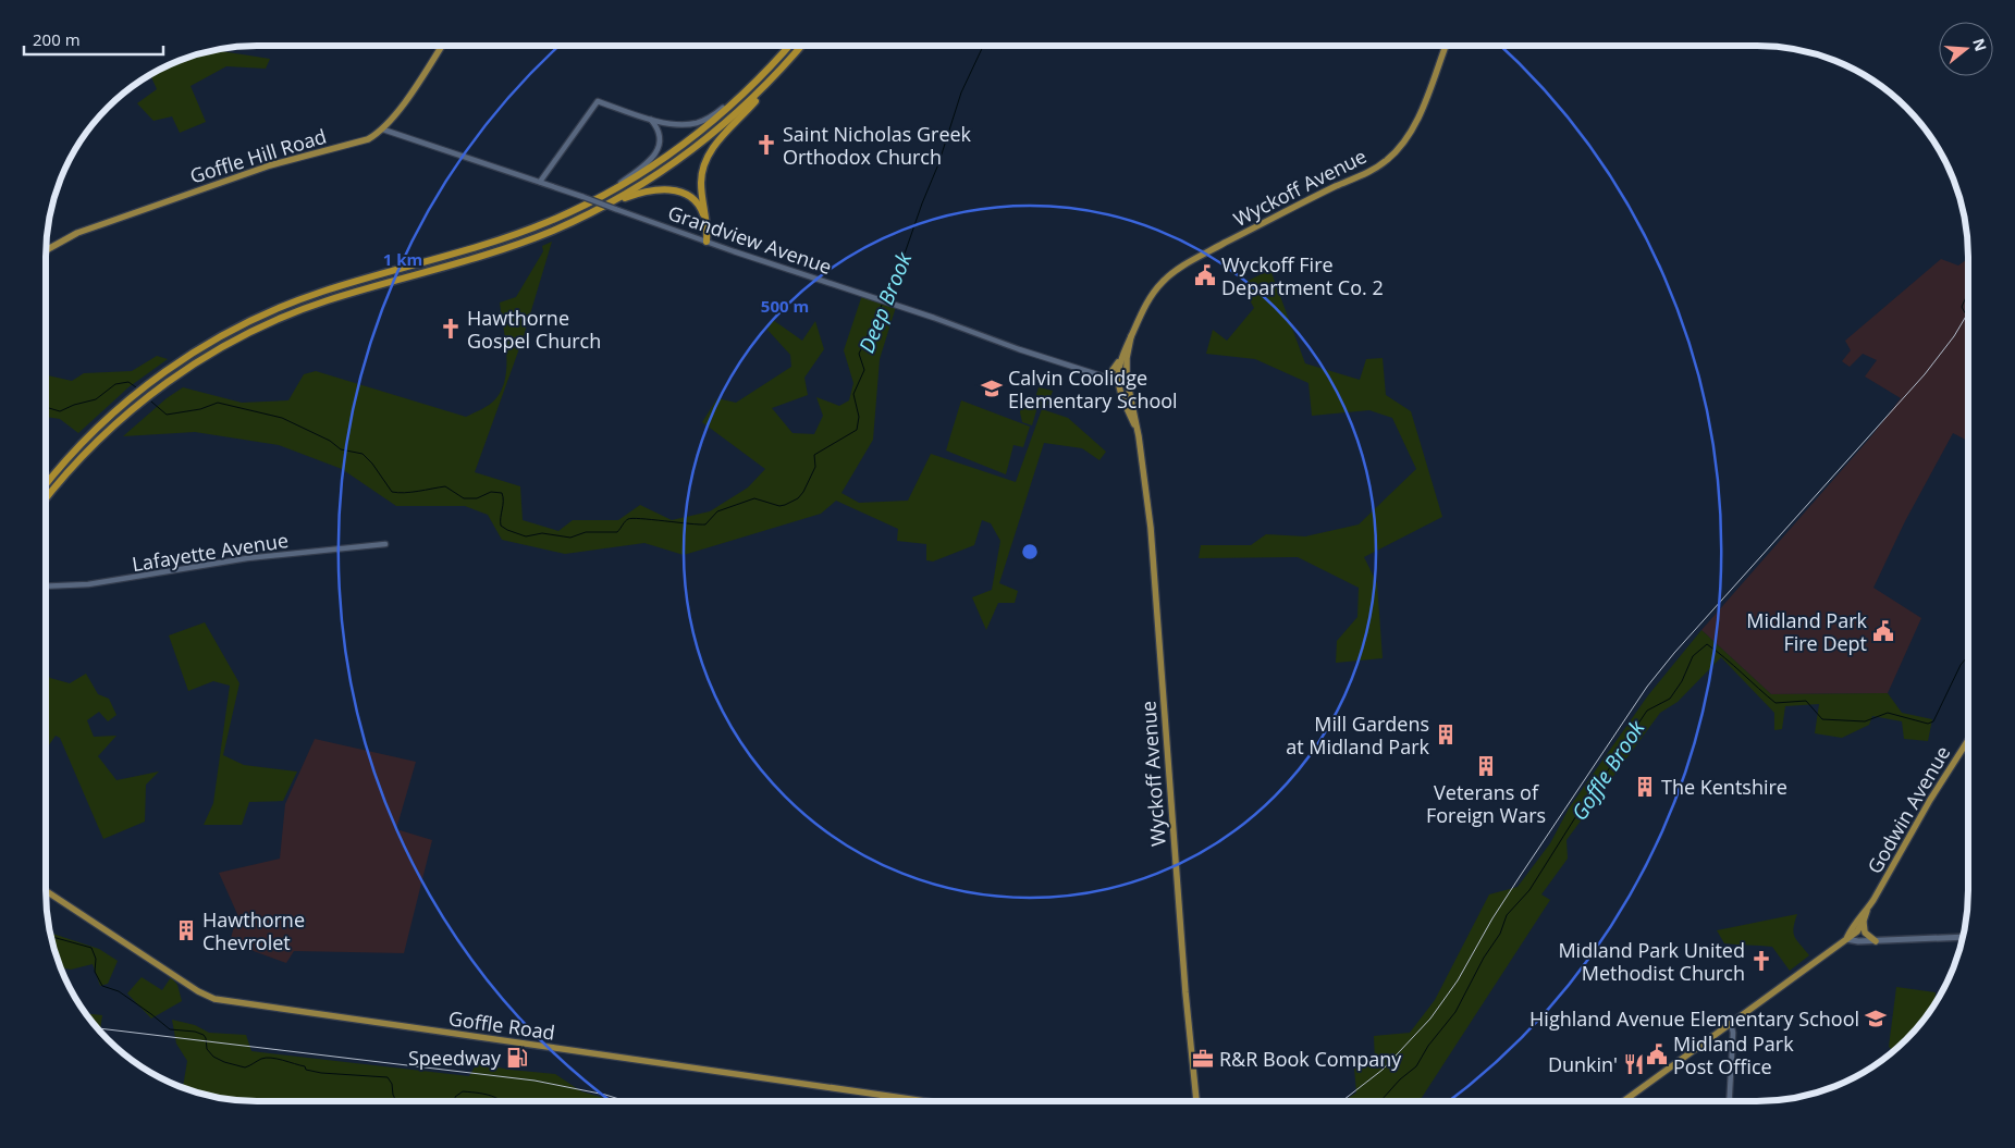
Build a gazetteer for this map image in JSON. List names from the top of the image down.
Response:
{
  "streets": {
    "main road": [
      "Goffle Hill Road",
      "Wyckoff Avenue",
      "Godwin Avenue",
      "Goffle Road"
    ],
    "street": ["Grandview Avenue", "Lafayette Avenue"]
  },
  "crossings": [
    ["Goffle Hill Road", "Grandview Avenue"]
  ],
  "water": ["Deep Brook", "Goffle Brook"],
  "places": {
    "church": ["Saint Nicholas Greek Orthodox Church", "Hawthorne Gospel Church", "Midland Park United Methodist Church"],
    "public building": ["Wyckoff Fire Department Co. 2", "Midland Park Fire Dept", "Midland Park Post Office"],
    "school or university": ["Calvin Coolidge Elementary School", "Highland Avenue Elementary School"],
    "building": [
      "Mill Gardens at Midland Park",
      "Veterans of Foreign Wars",
      "The Kentshire",
      "Hawthorne Chevrolet"
    ],
    "fuel station": ["Speedway"],
    "office": ["R&R Book Company"],
    "restaurant": ["Dunkin'"]
  },
  "scale_bar": "200 m",
  "north": "right",
  "rings": ["1 km", "500 m"]
}
